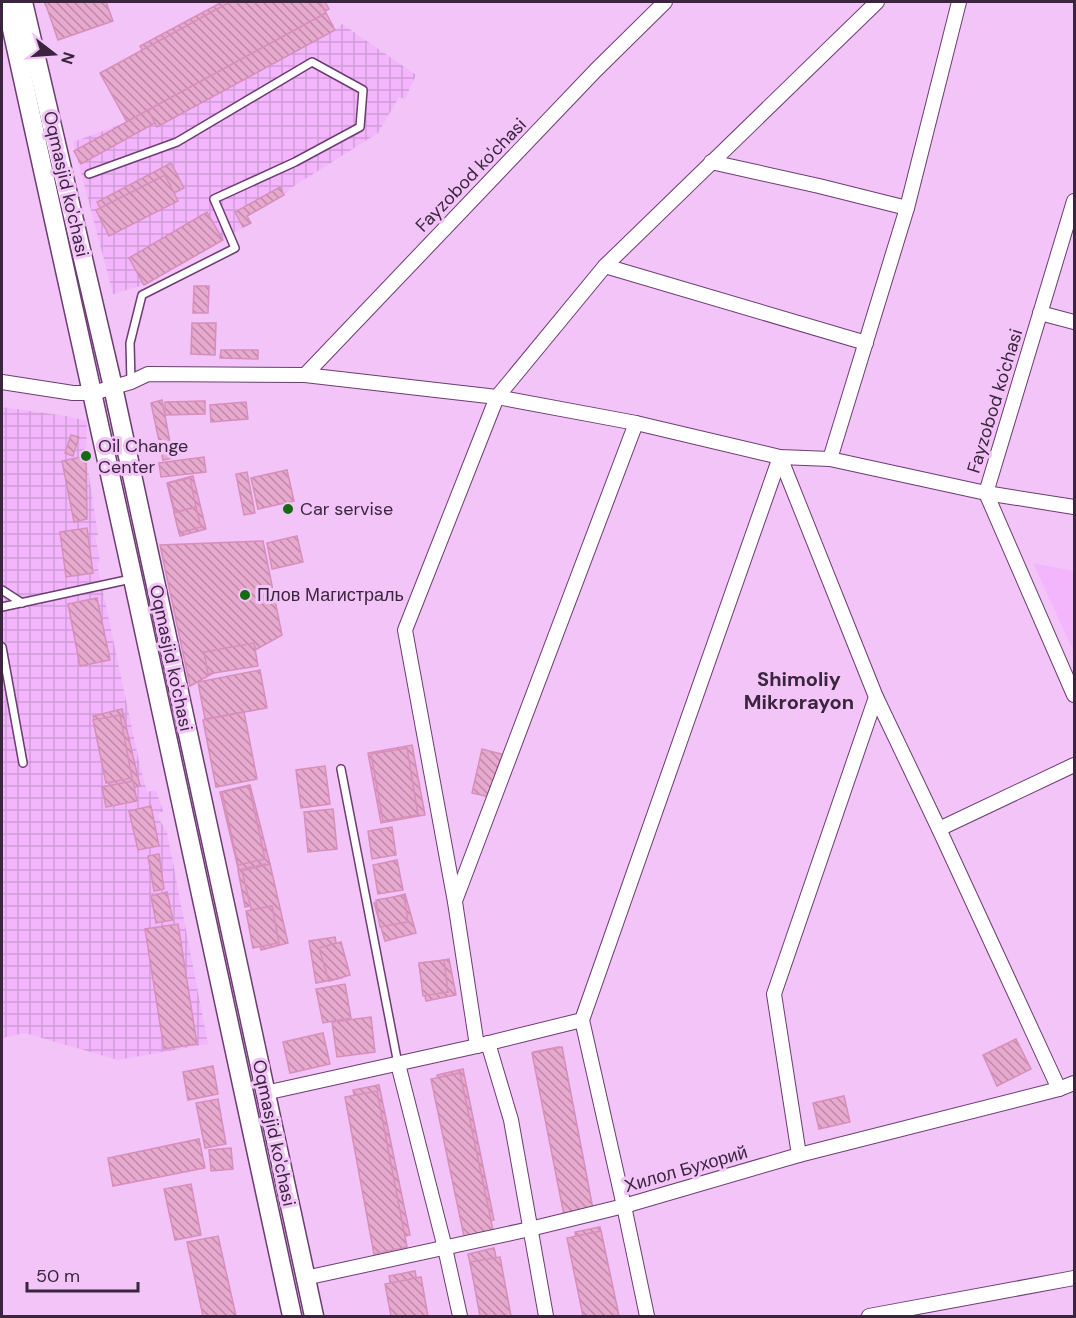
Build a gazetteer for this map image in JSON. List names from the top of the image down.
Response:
{
  "streets": {
    "main road": ["Oqmasjid ko'chasi"],
    "street": ["Fayzobod ko'chasi", "Хилол Бухорий"]
  },
  "crossings": [
    ["Fayzobod ko'chasi", "Oqmasjid ko'chasi"],
    ["Oqmasjid ko'chasi", "Хилол Бухорий"]
  ],
  "districts": ["Shimoliy Mikrorayon"],
  "places": ["Oil Change Center", "Car servise", "Плов Магистраль"],
  "scale_bar": "50 m",
  "north": "right"
}
